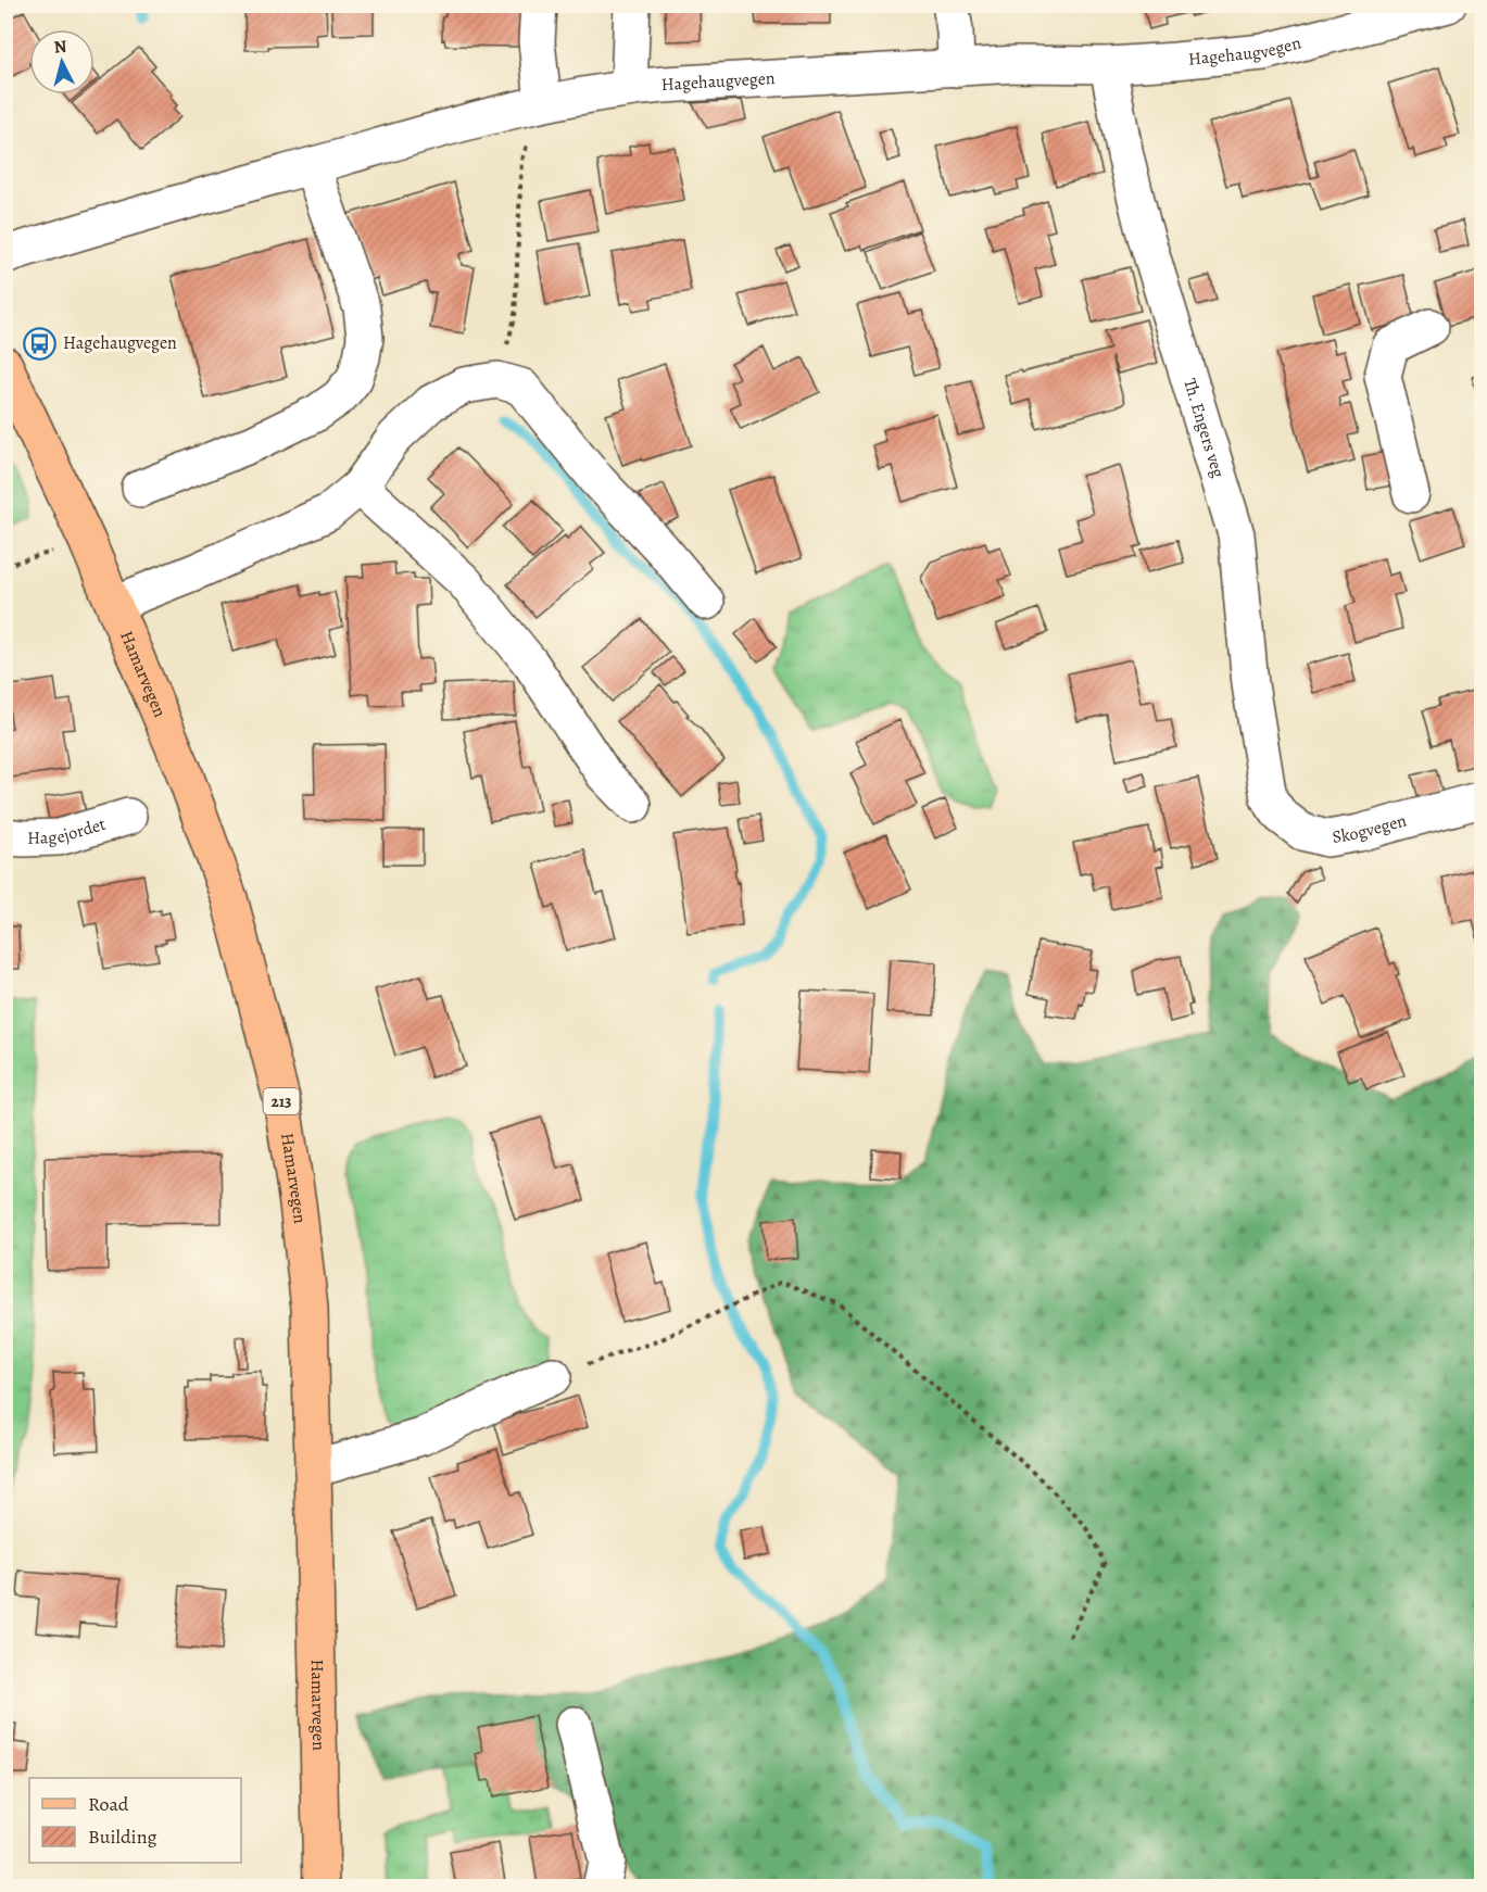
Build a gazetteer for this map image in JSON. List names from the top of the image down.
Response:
{
  "streets": {
    "main road": ["Hamarvegen", "213"],
    "street": [
      "Hagehaugvegen",
      "Th. Engers veg",
      "Skogvegen",
      "Hagejordet"
    ]
  },
  "crossings": [
    ["Hagehaugvegen", "Th. Engers veg"],
    ["Th. Engers veg", "Skogvegen"]
  ],
  "places": {
    "bus stop": ["Hagehaugvegen"]
  },
  "legend": ["Road", "Building"],
  "north": "top"
}
